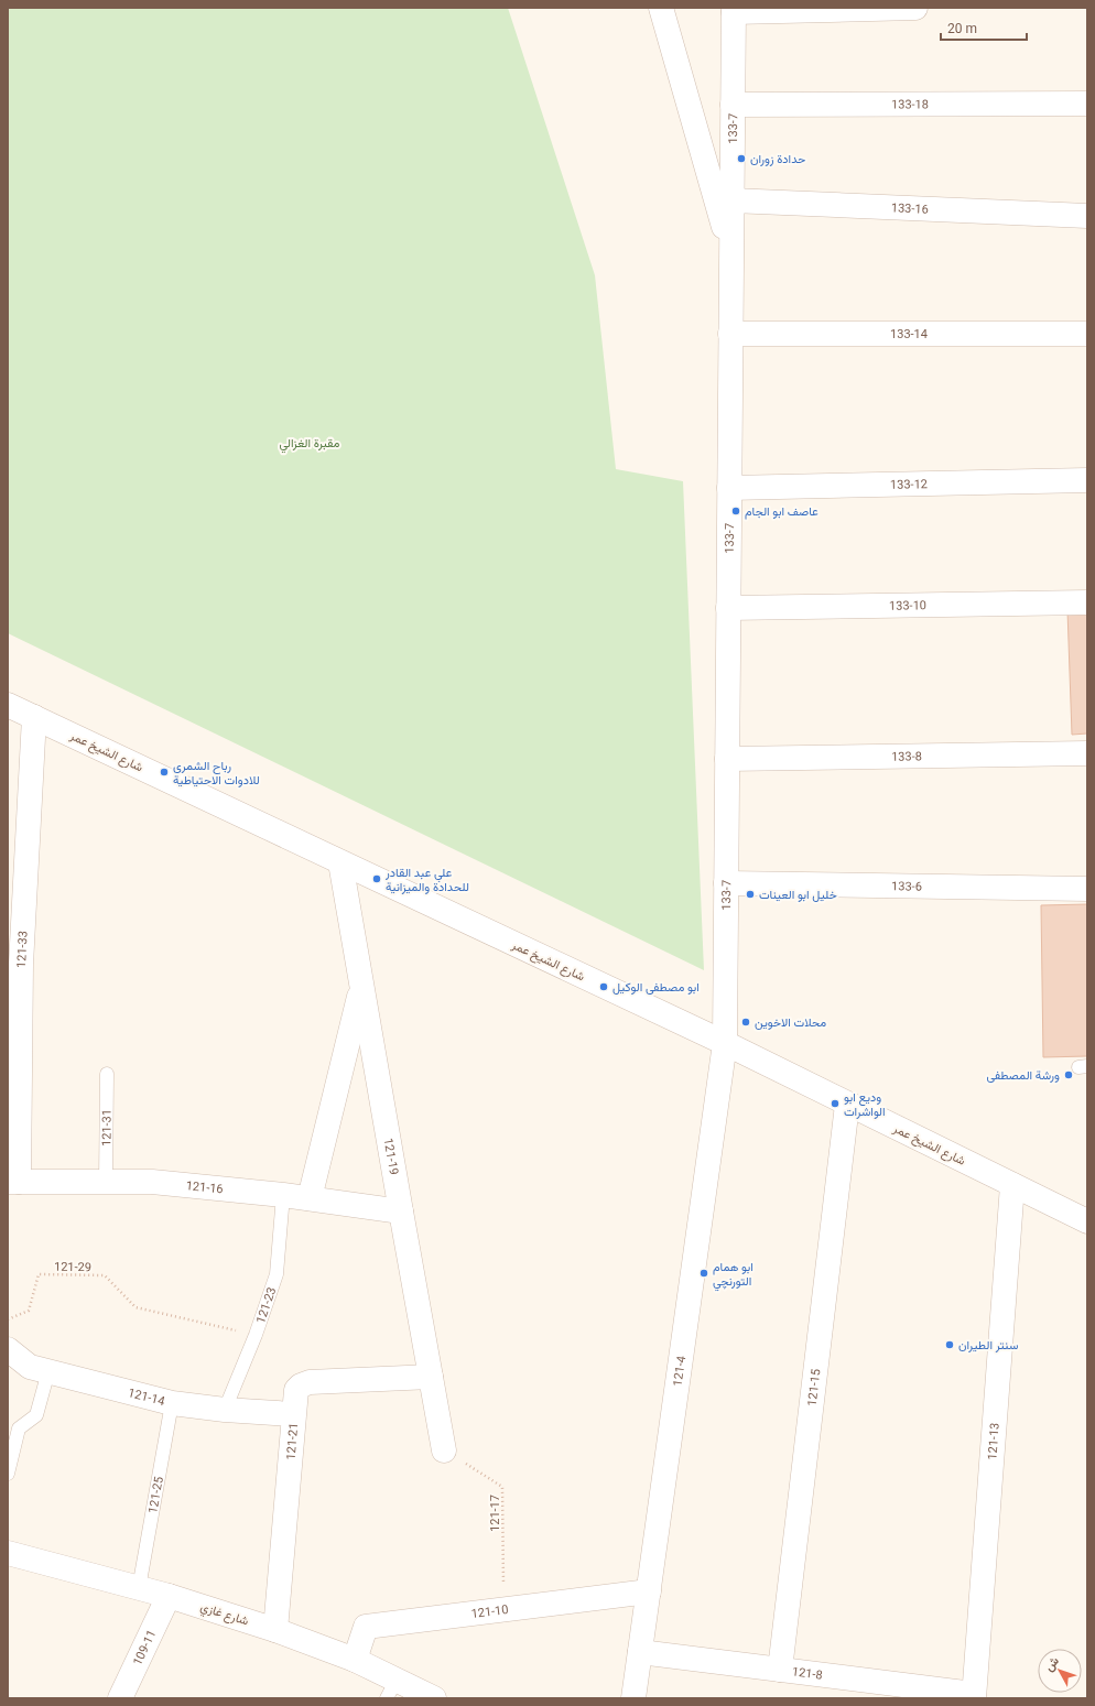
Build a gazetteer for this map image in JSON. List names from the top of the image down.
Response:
{
  "streets": {
    "street": [
      "133-18",
      "133-7",
      "133-16",
      "133-14",
      "133-12",
      "133-10",
      "شارع الشيخ عمر",
      "133-8",
      "133-6",
      "121-33",
      "121-19",
      "121-16",
      "121-4",
      "121-15",
      "121-14",
      "121-21",
      "121-13",
      "121-10",
      "شارع غازي",
      "109-11",
      "121-8"
    ],
    "lane": ["121-31", "121-23", "121-25"],
    "path": ["121-29", "121-17"]
  },
  "crossings": [
    ["133-18", "133-7"],
    ["133-7", "133-16"],
    ["133-7", "133-14"],
    ["133-7", "133-12"],
    ["133-7", "133-10"],
    ["133-7", "شارع الشيخ عمر"],
    ["133-7", "133-8"],
    ["133-7", "133-6"],
    ["133-7", "121-4"],
    ["شارع الشيخ عمر", "121-33"],
    ["شارع الشيخ عمر", "121-19"],
    ["شارع الشيخ عمر", "121-4"],
    ["شارع الشيخ عمر", "121-15"],
    ["شارع الشيخ عمر", "121-13"],
    ["121-33", "121-16"],
    ["121-31", "121-16"],
    ["121-19", "121-16"],
    ["121-19", "121-21"],
    ["121-19", "121-17"],
    ["121-16", "121-23"],
    ["121-29", "121-23"],
    ["121-23", "121-14"],
    ["121-4", "121-10"],
    ["121-4", "121-8"],
    ["121-15", "121-8"],
    ["121-14", "121-21"],
    ["121-14", "121-25"],
    ["121-21", "شارع غازي"],
    ["121-13", "121-8"],
    ["121-25", "شارع غازي"],
    ["121-17", "121-10"],
    ["121-10", "شارع غازي"],
    ["شارع غازي", "109-11"]
  ],
  "parks": ["مقبرة الغزالي"],
  "places": [
    "حدادة زوران",
    "عاصف ابو الجام",
    "رباح الشمري للادوات الاحتياطية",
    "علي عبد القادر للحدادة والميزانية",
    "خليل ابو العينات",
    "ابو مصطفى الوكيل",
    "محلات الاخوين",
    "ورشة المصطفى",
    "وديع ابو الواشرات",
    "ابو همام التورنچي",
    "سنتر الطيران"
  ],
  "scale_bar": "20 m",
  "north": "top left"
}
